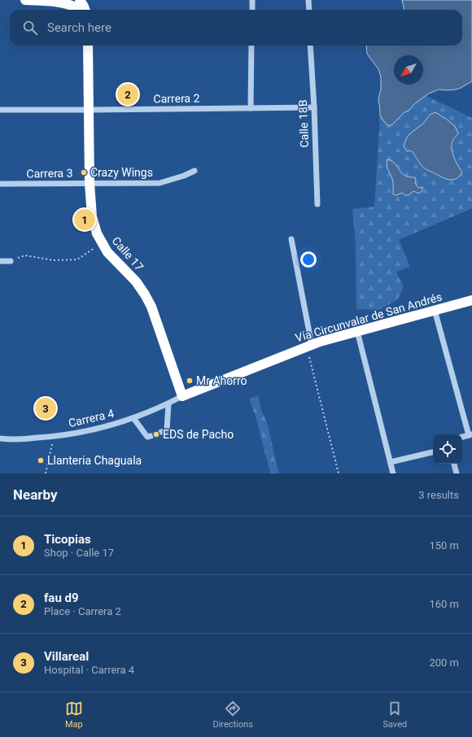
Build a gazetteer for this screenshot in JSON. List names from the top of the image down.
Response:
{
  "streets": {
    "highway": ["Calle 17", "Vía Circunvalar de San Andrés"],
    "street": [
      "Carrera 2",
      "Calle 18B",
      "Carrera 3",
      "Carrera 4"
    ]
  },
  "crossings": [
    ["Carrera 2", "Calle 18B"],
    ["Carrera 2", "Calle 17"],
    ["Carrera 3", "Calle 17"],
    ["Calle 17", "Vía Circunvalar de San Andrés"],
    ["Calle 17", "Carrera 4"],
    ["Vía Circunvalar de San Andrés", "Carrera 4"]
  ],
  "places": [
    "Crazy Wings",
    "Mr Ahorro",
    "EDS de Pacho",
    "Llanteria Chaguala"
  ],
  "north": "bottom left",
  "page": {
    "search": "Search here",
    "pins": ["2", "1", "3"],
    "heading": ["Nearby", "3 results"],
    "list": [
      {
        "mark": "1",
        "name": "Ticopias",
        "note": "Shop · Calle 17",
        "value": "150 m"
      },
      {
        "mark": "2",
        "name": "fau d9",
        "note": "Place · Carrera 2",
        "value": "160 m"
      },
      {
        "mark": "3",
        "name": "Villareal",
        "note": "Hospital · Carrera 4",
        "value": "200 m"
      }
    ],
    "nav": ["Map", "Directions", "Saved"]
  }
}
